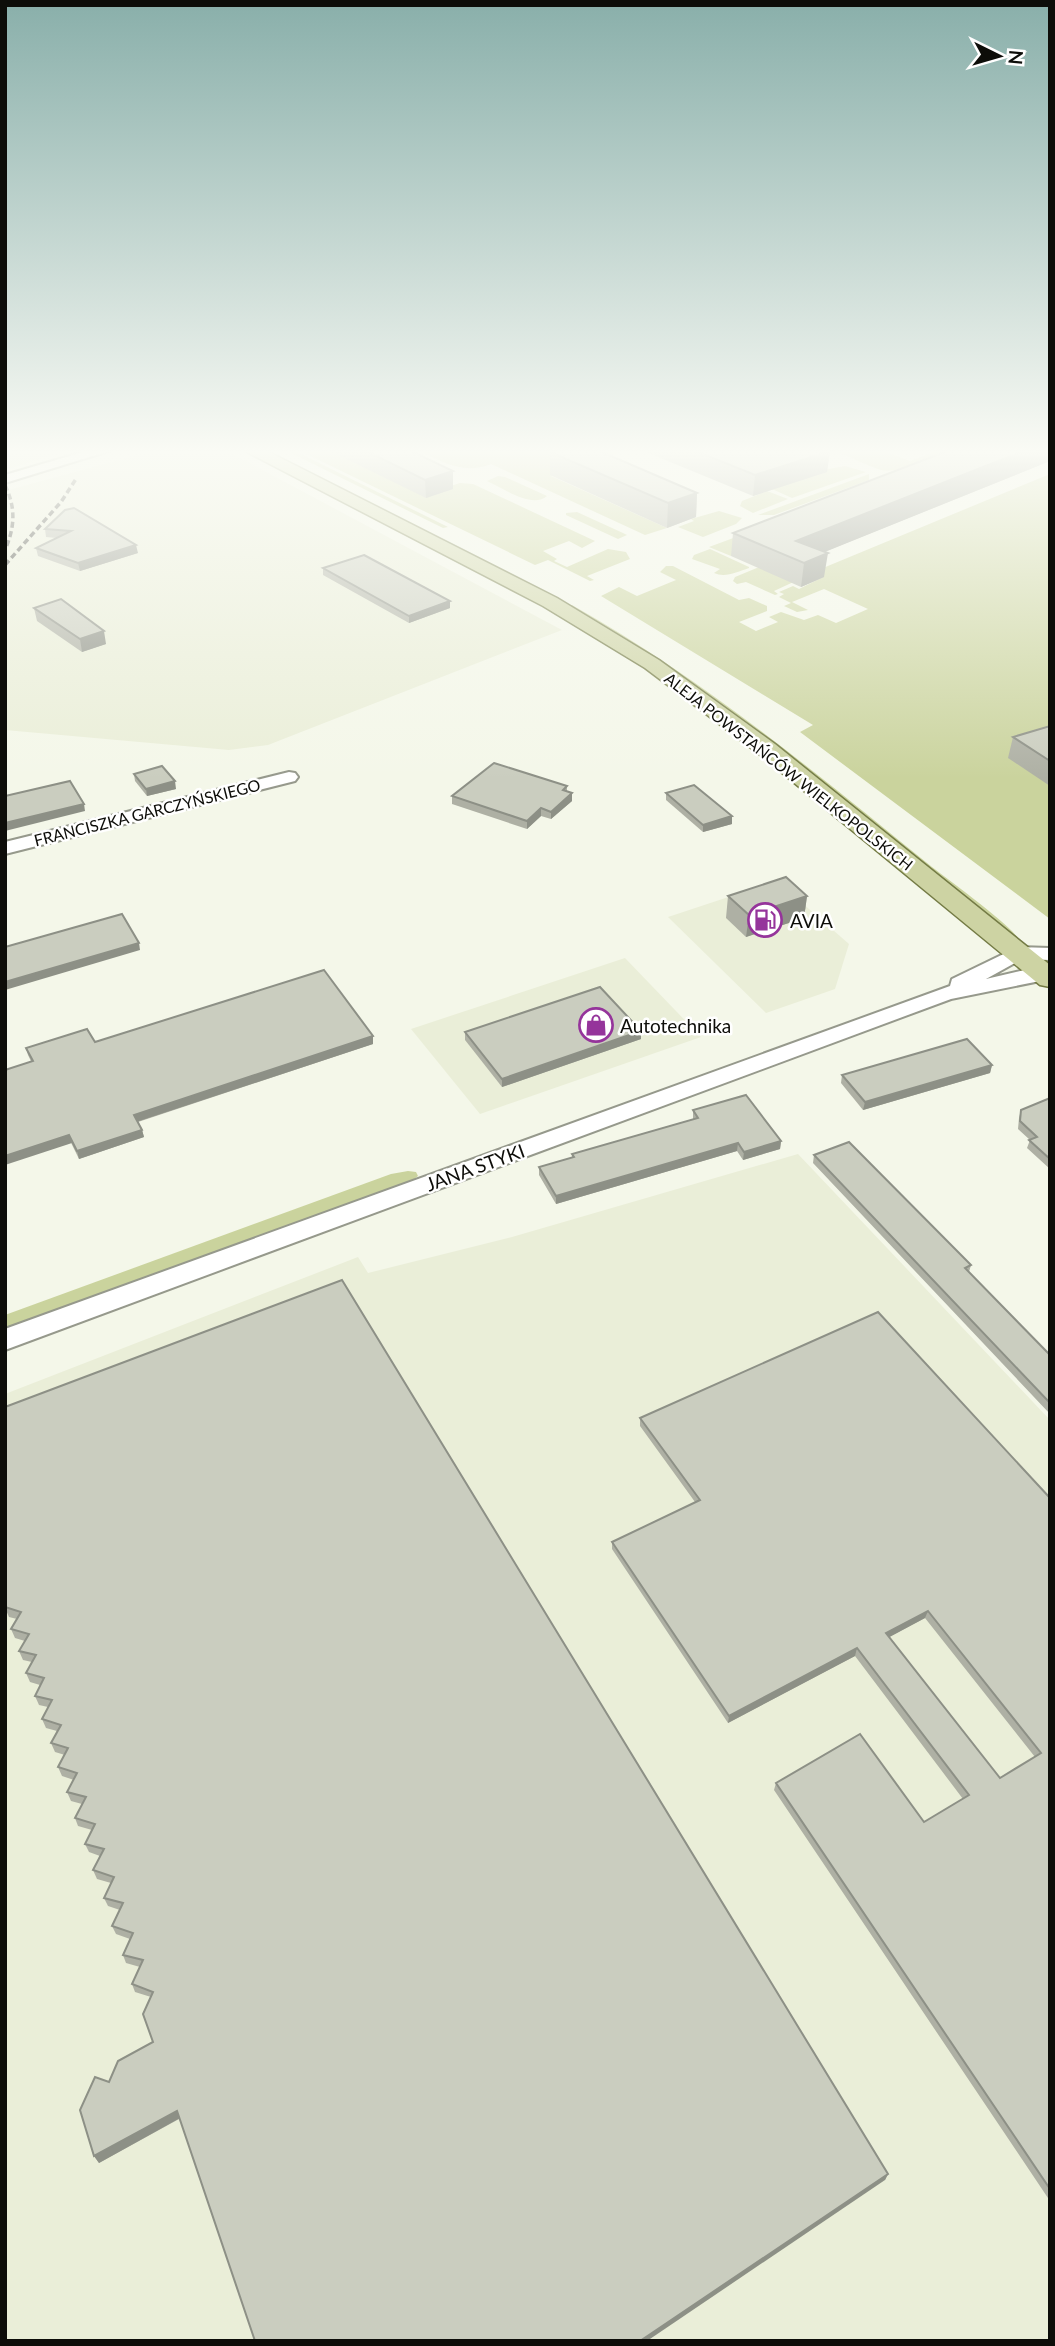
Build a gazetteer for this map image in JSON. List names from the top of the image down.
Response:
{
  "streets": {
    "main road": ["ALEJA POWSTAŃCÓW WIELKOPOLSKICH"],
    "street": ["FRANCISZKA GARCZYŃSKIEGO", "JANA STYKI"]
  },
  "crossings": [
    ["ALEJA POWSTAŃCÓW WIELKOPOLSKICH", "JANA STYKI"]
  ],
  "places": {
    "fuel station": ["AVIA"],
    "shop": ["Autotechnika"]
  },
  "north": "right"
}
